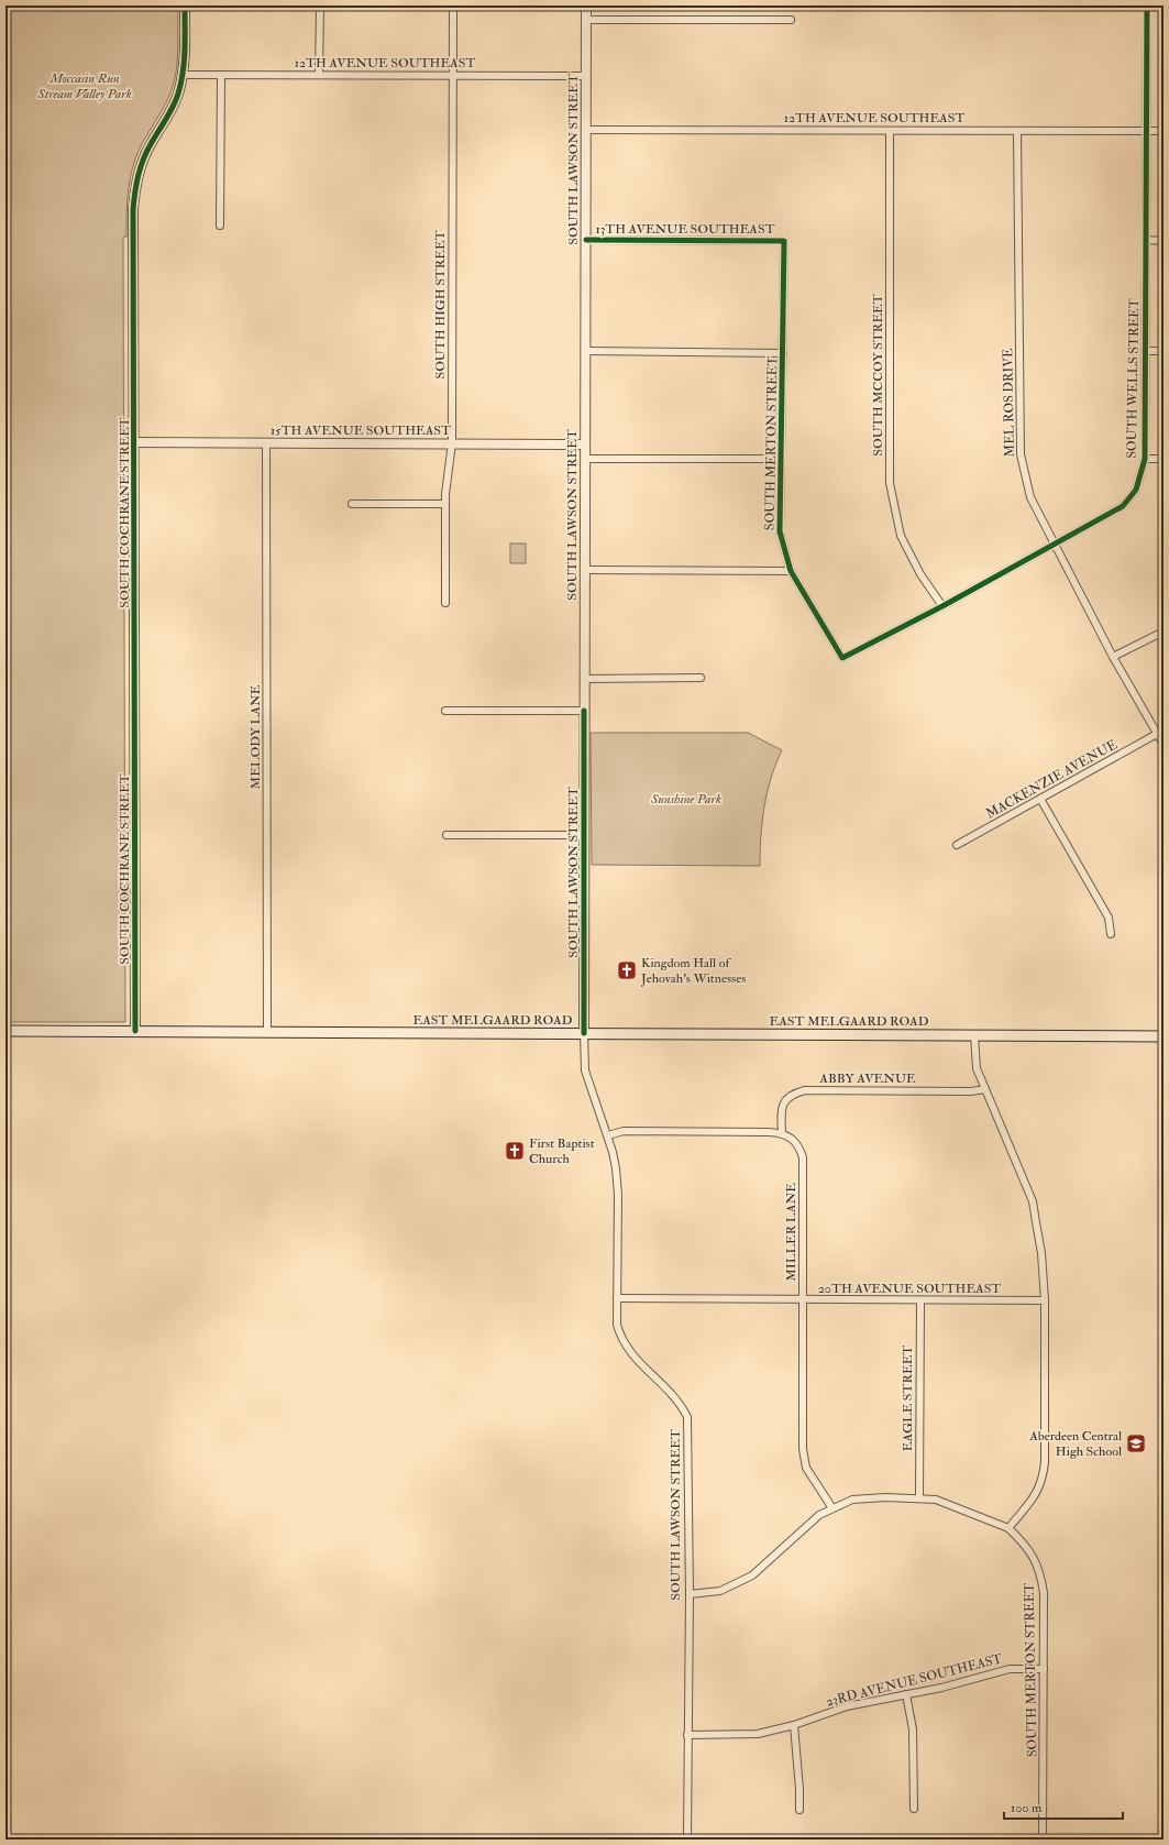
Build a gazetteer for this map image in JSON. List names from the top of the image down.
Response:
{
  "streets": {
    "main road": ["EAST MELGAARD ROAD"],
    "street": [
      "12TH AVENUE SOUTHEAST",
      "SOUTH LAWSON STREET",
      "13TH AVENUE SOUTHEAST",
      "SOUTH HIGH STREET",
      "SOUTH MCCOY STREET",
      "SOUTH WELLS STREET",
      "MEL ROS DRIVE",
      "15TH AVENUE SOUTHEAST",
      "SOUTH MERTON STREET",
      "SOUTH COCHRANE STREET",
      "MELODY LANE",
      "MACKENZIE AVENUE",
      "ABBY AVENUE",
      "MILLER LANE",
      "20TH AVENUE SOUTHEAST",
      "EAGLE STREET",
      "23RD AVENUE SOUTHEAST"
    ]
  },
  "crossings": [
    ["12TH AVENUE SOUTHEAST", "SOUTH LAWSON STREET"],
    ["12TH AVENUE SOUTHEAST", "SOUTH HIGH STREET"],
    ["12TH AVENUE SOUTHEAST", "SOUTH MCCOY STREET"],
    ["12TH AVENUE SOUTHEAST", "SOUTH WELLS STREET"],
    ["12TH AVENUE SOUTHEAST", "MEL ROS DRIVE"],
    ["12TH AVENUE SOUTHEAST", "SOUTH COCHRANE STREET"],
    ["SOUTH LAWSON STREET", "13TH AVENUE SOUTHEAST"],
    ["SOUTH LAWSON STREET", "15TH AVENUE SOUTHEAST"],
    ["SOUTH LAWSON STREET", "EAST MELGAARD ROAD"],
    ["SOUTH LAWSON STREET", "20TH AVENUE SOUTHEAST"],
    ["SOUTH LAWSON STREET", "23RD AVENUE SOUTHEAST"],
    ["13TH AVENUE SOUTHEAST", "SOUTH MERTON STREET"],
    ["SOUTH HIGH STREET", "15TH AVENUE SOUTHEAST"],
    ["SOUTH MCCOY STREET", "SOUTH WELLS STREET"],
    ["SOUTH WELLS STREET", "MEL ROS DRIVE"],
    ["SOUTH WELLS STREET", "SOUTH MERTON STREET"],
    ["MEL ROS DRIVE", "MACKENZIE AVENUE"],
    ["15TH AVENUE SOUTHEAST", "SOUTH COCHRANE STREET"],
    ["15TH AVENUE SOUTHEAST", "MELODY LANE"],
    ["SOUTH MERTON STREET", "23RD AVENUE SOUTHEAST"],
    ["SOUTH COCHRANE STREET", "EAST MELGAARD ROAD"],
    ["MELODY LANE", "EAST MELGAARD ROAD"],
    ["ABBY AVENUE", "MILLER LANE"],
    ["MILLER LANE", "20TH AVENUE SOUTHEAST"],
    ["20TH AVENUE SOUTHEAST", "EAGLE STREET"]
  ],
  "parks": ["Moccasin Run Stream Valley Park", "Sunshine Park"],
  "places": {
    "church": ["Kingdom Hall of Jehovah's Witnesses", "First Baptist Church"],
    "school or university": ["Aberdeen Central High School"]
  },
  "scale_bar": "100 m"
}
